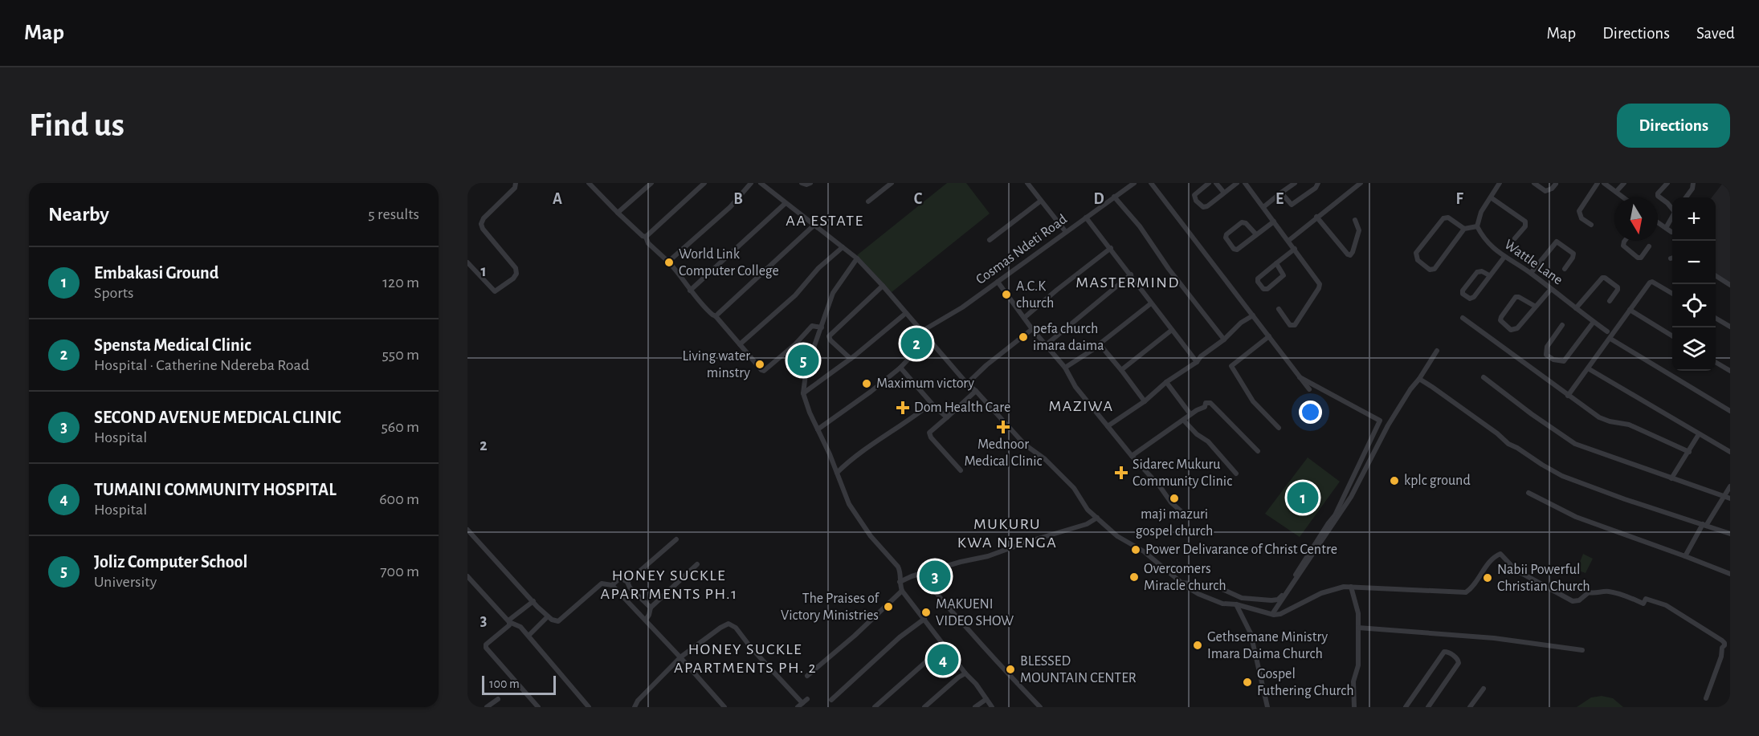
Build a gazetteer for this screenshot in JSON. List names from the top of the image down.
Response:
{
  "streets": {
    "street": ["Cosmas Ndeti Road", "Wattle Lane"]
  },
  "districts": [
    "AA ESTATE",
    "MASTERMIND",
    "MAZIWA",
    "MUKURU KWA NJENGA",
    "HONEY SUCKLE APARTMENTS PH.1",
    "HONEY SUCKLE APARTMENTS PH. 2"
  ],
  "places": {
    "other": [
      "World Link Computer College",
      "A.C.K church",
      "pefa church imara daima",
      "Living water minstry",
      "Maximum victory",
      "kplc ground",
      "maji mazuri gospel church",
      "Power Delivarance of Christ Centre",
      "Overcomers Miracle church",
      "Nabii Powerful Christian Church",
      "The Praises of Victory Ministries",
      "MAKUENI VIDEO SHOW",
      "Gethsemane Ministry Imara Daima Church",
      "BLESSED MOUNTAIN CENTER",
      "Gospel Futhering Church"
    ],
    "health": ["Dom Health Care", "Mednoor Medical Clinic", "Sidarec Mukuru Community Clinic"]
  },
  "scale_bar": "100 m",
  "north": "bottom",
  "page": {
    "header": "Map",
    "nav": ["Map", "Directions", "Saved"],
    "buttons": "Directions",
    "title": "Find us",
    "heading": ["Nearby", "5 results"],
    "map_buttons": ["+", "−"],
    "list": [
      {
        "mark": "1",
        "name": "Embakasi Ground",
        "note": "Sports",
        "value": "120 m"
      },
      {
        "mark": "2",
        "name": "Spensta Medical Clinic",
        "note": "Hospital · Catherine Ndereba Road",
        "value": "550 m"
      },
      {
        "mark": "3",
        "name": "SECOND AVENUE MEDICAL CLINIC",
        "note": "Hospital",
        "value": "560 m"
      },
      {
        "mark": "4",
        "name": "TUMAINI COMMUNITY HOSPITAL",
        "note": "Hospital",
        "value": "600 m"
      },
      {
        "mark": "5",
        "name": "Joliz Computer School",
        "note": "University",
        "value": "700 m"
      }
    ],
    "pins": [
      "2",
      "5",
      "1",
      "3",
      "4"
    ],
    "scale": "100 m"
  },
  "grid": {
    "columns": [
      "A",
      "B",
      "C",
      "D",
      "E",
      "F"
    ],
    "rows": ["1", "2", "3"]
  }
}
